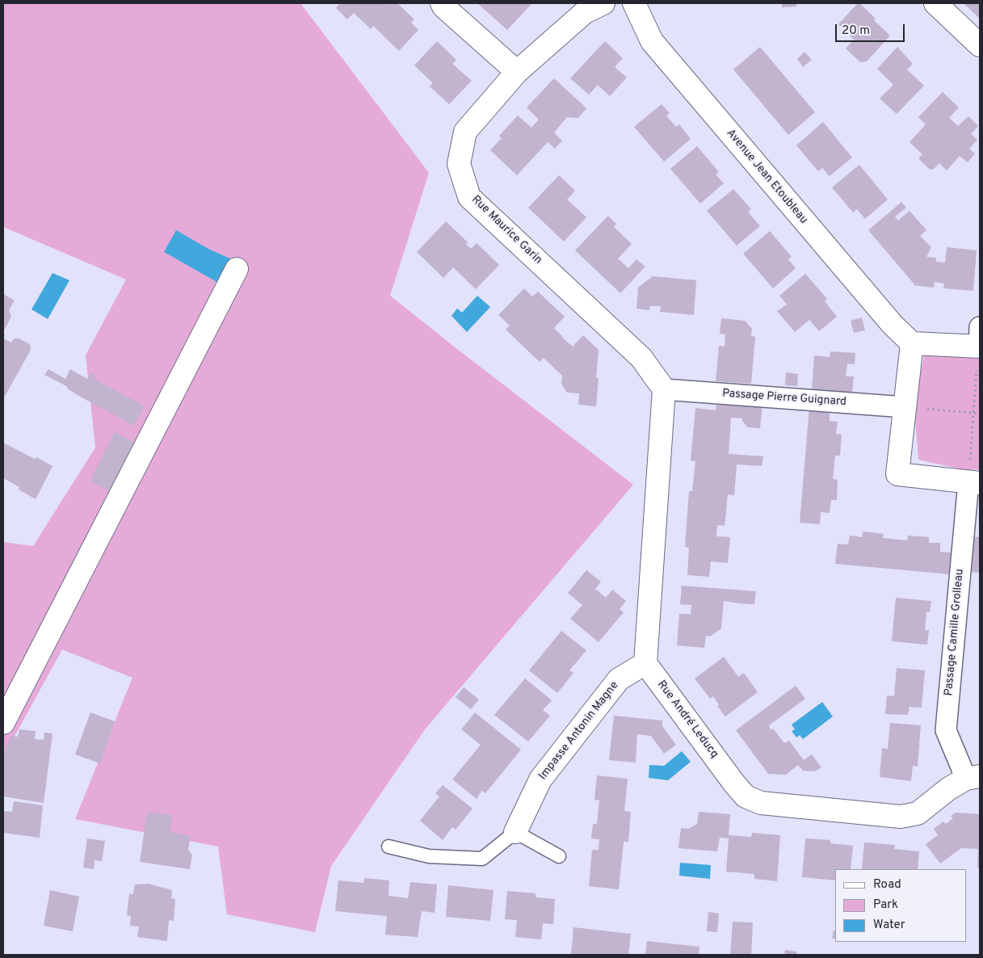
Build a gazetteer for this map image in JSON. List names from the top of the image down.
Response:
{
  "streets": {
    "street": [
      "Avenue Jean Etoubleau",
      "Rue Maurice Garin",
      "Passage Pierre Guignard",
      "Passage Camille Grolleau",
      "Rue André Leducq",
      "Impasse Antonin Magne"
    ]
  },
  "crossings": [
    ["Rue Maurice Garin", "Passage Pierre Guignard"],
    ["Passage Camille Grolleau", "Rue André Leducq"],
    ["Rue André Leducq", "Impasse Antonin Magne"]
  ],
  "legend": ["Road", "Park", "Water"],
  "scale_bar": "20 m"
}
